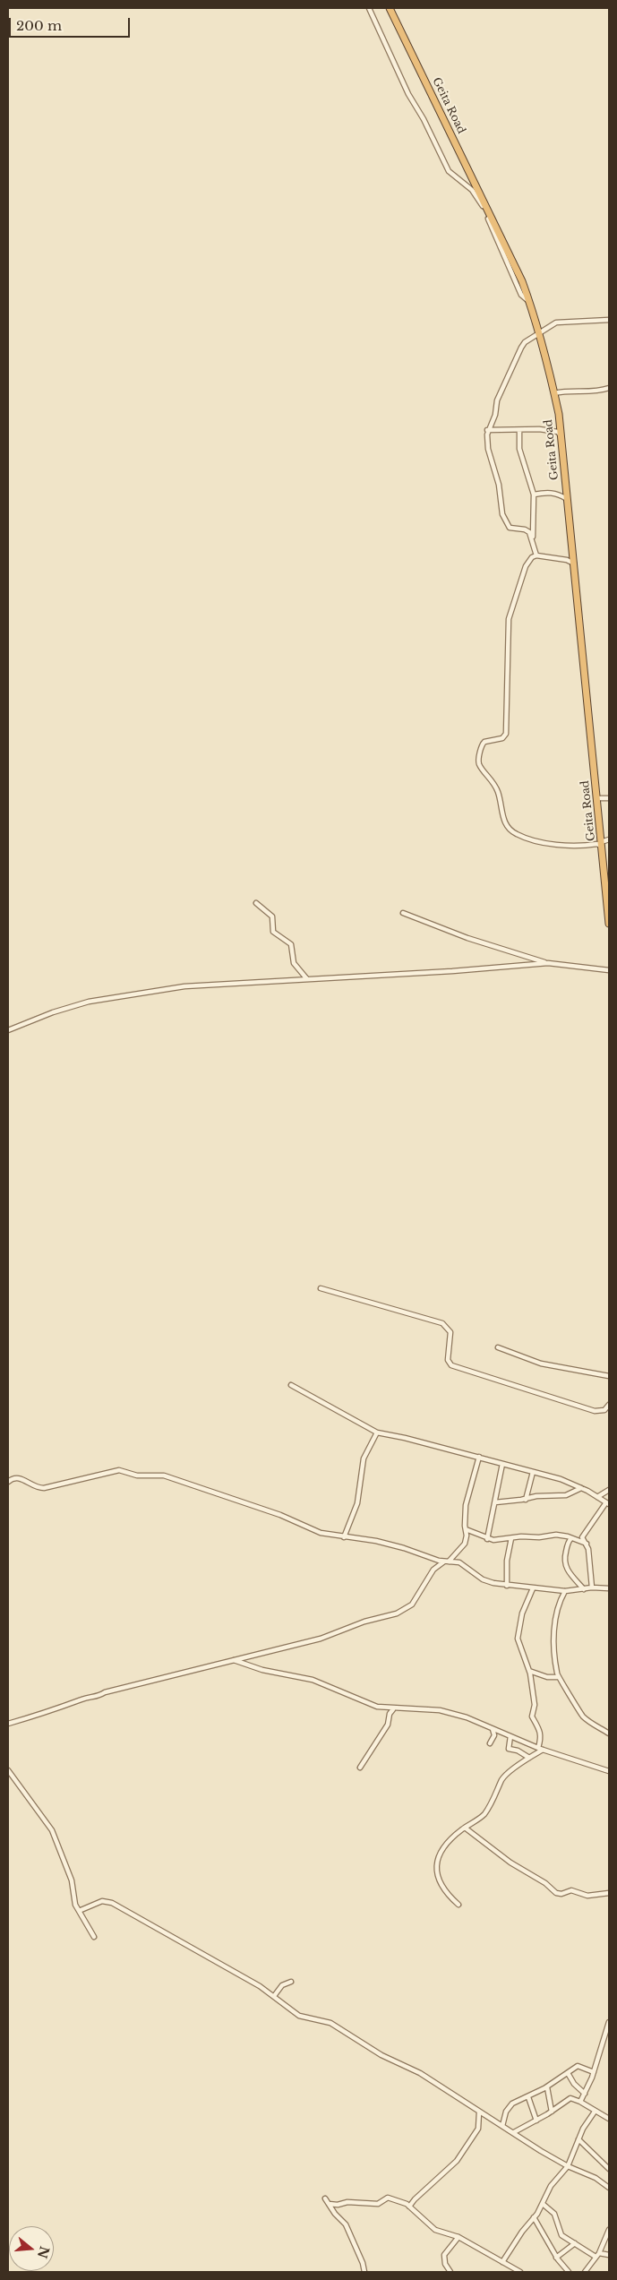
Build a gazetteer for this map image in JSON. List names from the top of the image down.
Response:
{
  "streets": {
    "highway": ["Geita Road"]
  },
  "scale_bar": "200 m",
  "north": "right"
}
